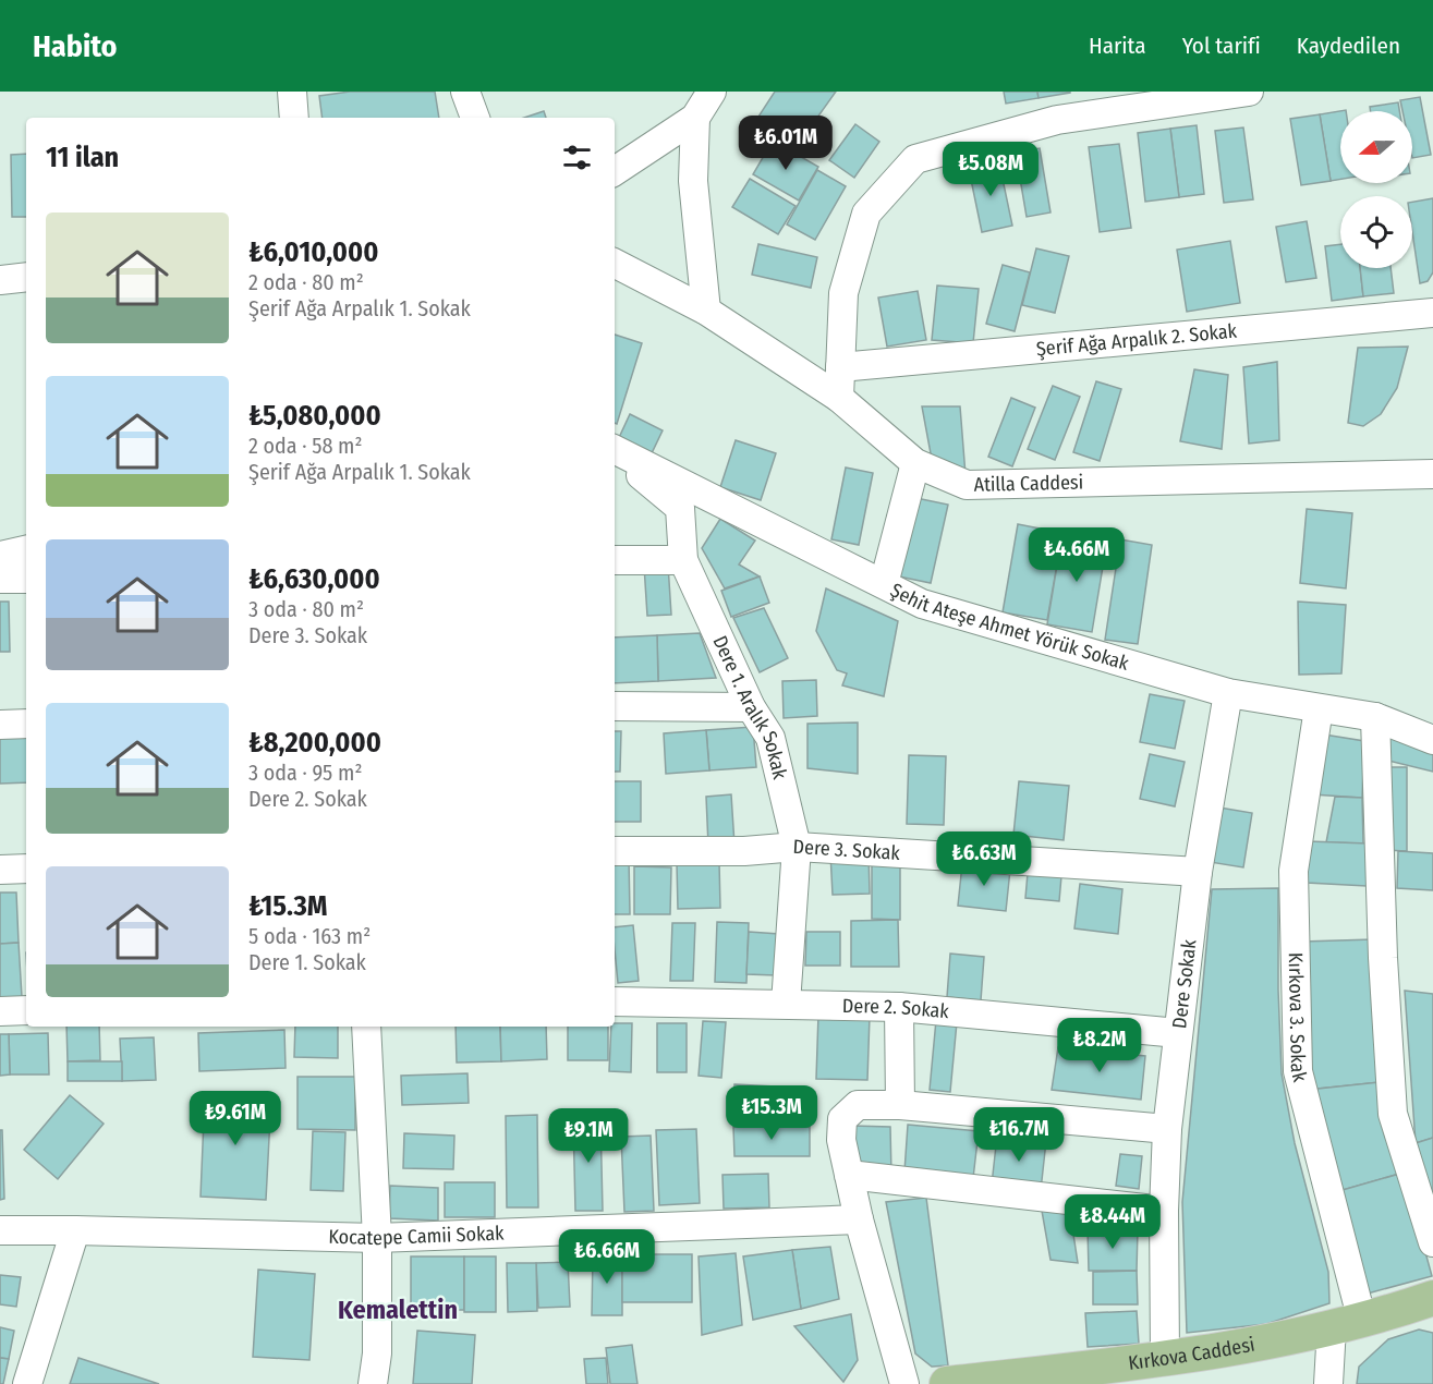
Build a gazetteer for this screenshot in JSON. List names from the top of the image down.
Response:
{
  "streets": {
    "main road": ["Kırkova Caddesi"],
    "street": [
      "Şerif Ağa Arpalık 2. Sokak",
      "Atilla Caddesi",
      "Şehit Ateşe Ahmet Yörük Sokak",
      "Dere 1. Aralık Sokak",
      "Dere 3. Sokak",
      "Dere Sokak",
      "Dere 2. Sokak",
      "Kırkova 3. Sokak",
      "Kocatepe Camii Sokak"
    ]
  },
  "crossings": [
    ["Şehit Ateşe Ahmet Yörük Sokak", "Dere Sokak"],
    ["Şehit Ateşe Ahmet Yörük Sokak", "Kırkova 3. Sokak"],
    ["Dere 1. Aralık Sokak", "Dere 3. Sokak"],
    ["Dere 1. Aralık Sokak", "Dere 2. Sokak"],
    ["Dere 3. Sokak", "Dere Sokak"],
    ["Dere Sokak", "Dere 2. Sokak"],
    ["Dere Sokak", "Kırkova Caddesi"],
    ["Kırkova 3. Sokak", "Kırkova Caddesi"]
  ],
  "districts": ["Kemalettin"],
  "north": "left",
  "page": {
    "header": "Habito",
    "nav": ["Harita", "Yol tarifi", "Kaydedilen"],
    "price": [
      "₺6.01M",
      "₺5.08M",
      "₺4.66M",
      "₺6.63M",
      "₺8.2M",
      "₺15.3M",
      "₺9.61M",
      "₺16.7M",
      "₺9.1M",
      "₺8.44M",
      "₺6.66M"
    ],
    "heading": "11 ilan",
    "list": [
      {
        "name": "₺6,010,000",
        "note": "2 oda · 80 m² · Şerif Ağa Arpalık 1. Sokak"
      },
      {
        "name": "₺5,080,000",
        "note": "2 oda · 58 m² · Şerif Ağa Arpalık 1. Sokak"
      },
      {
        "name": "₺6,630,000",
        "note": "3 oda · 80 m² · Dere 3. Sokak"
      },
      {
        "name": "₺8,200,000",
        "note": "3 oda · 95 m² · Dere 2. Sokak"
      },
      {
        "name": "₺15.3M",
        "note": "5 oda · 163 m² · Dere 1. Sokak"
      }
    ]
  }
}
